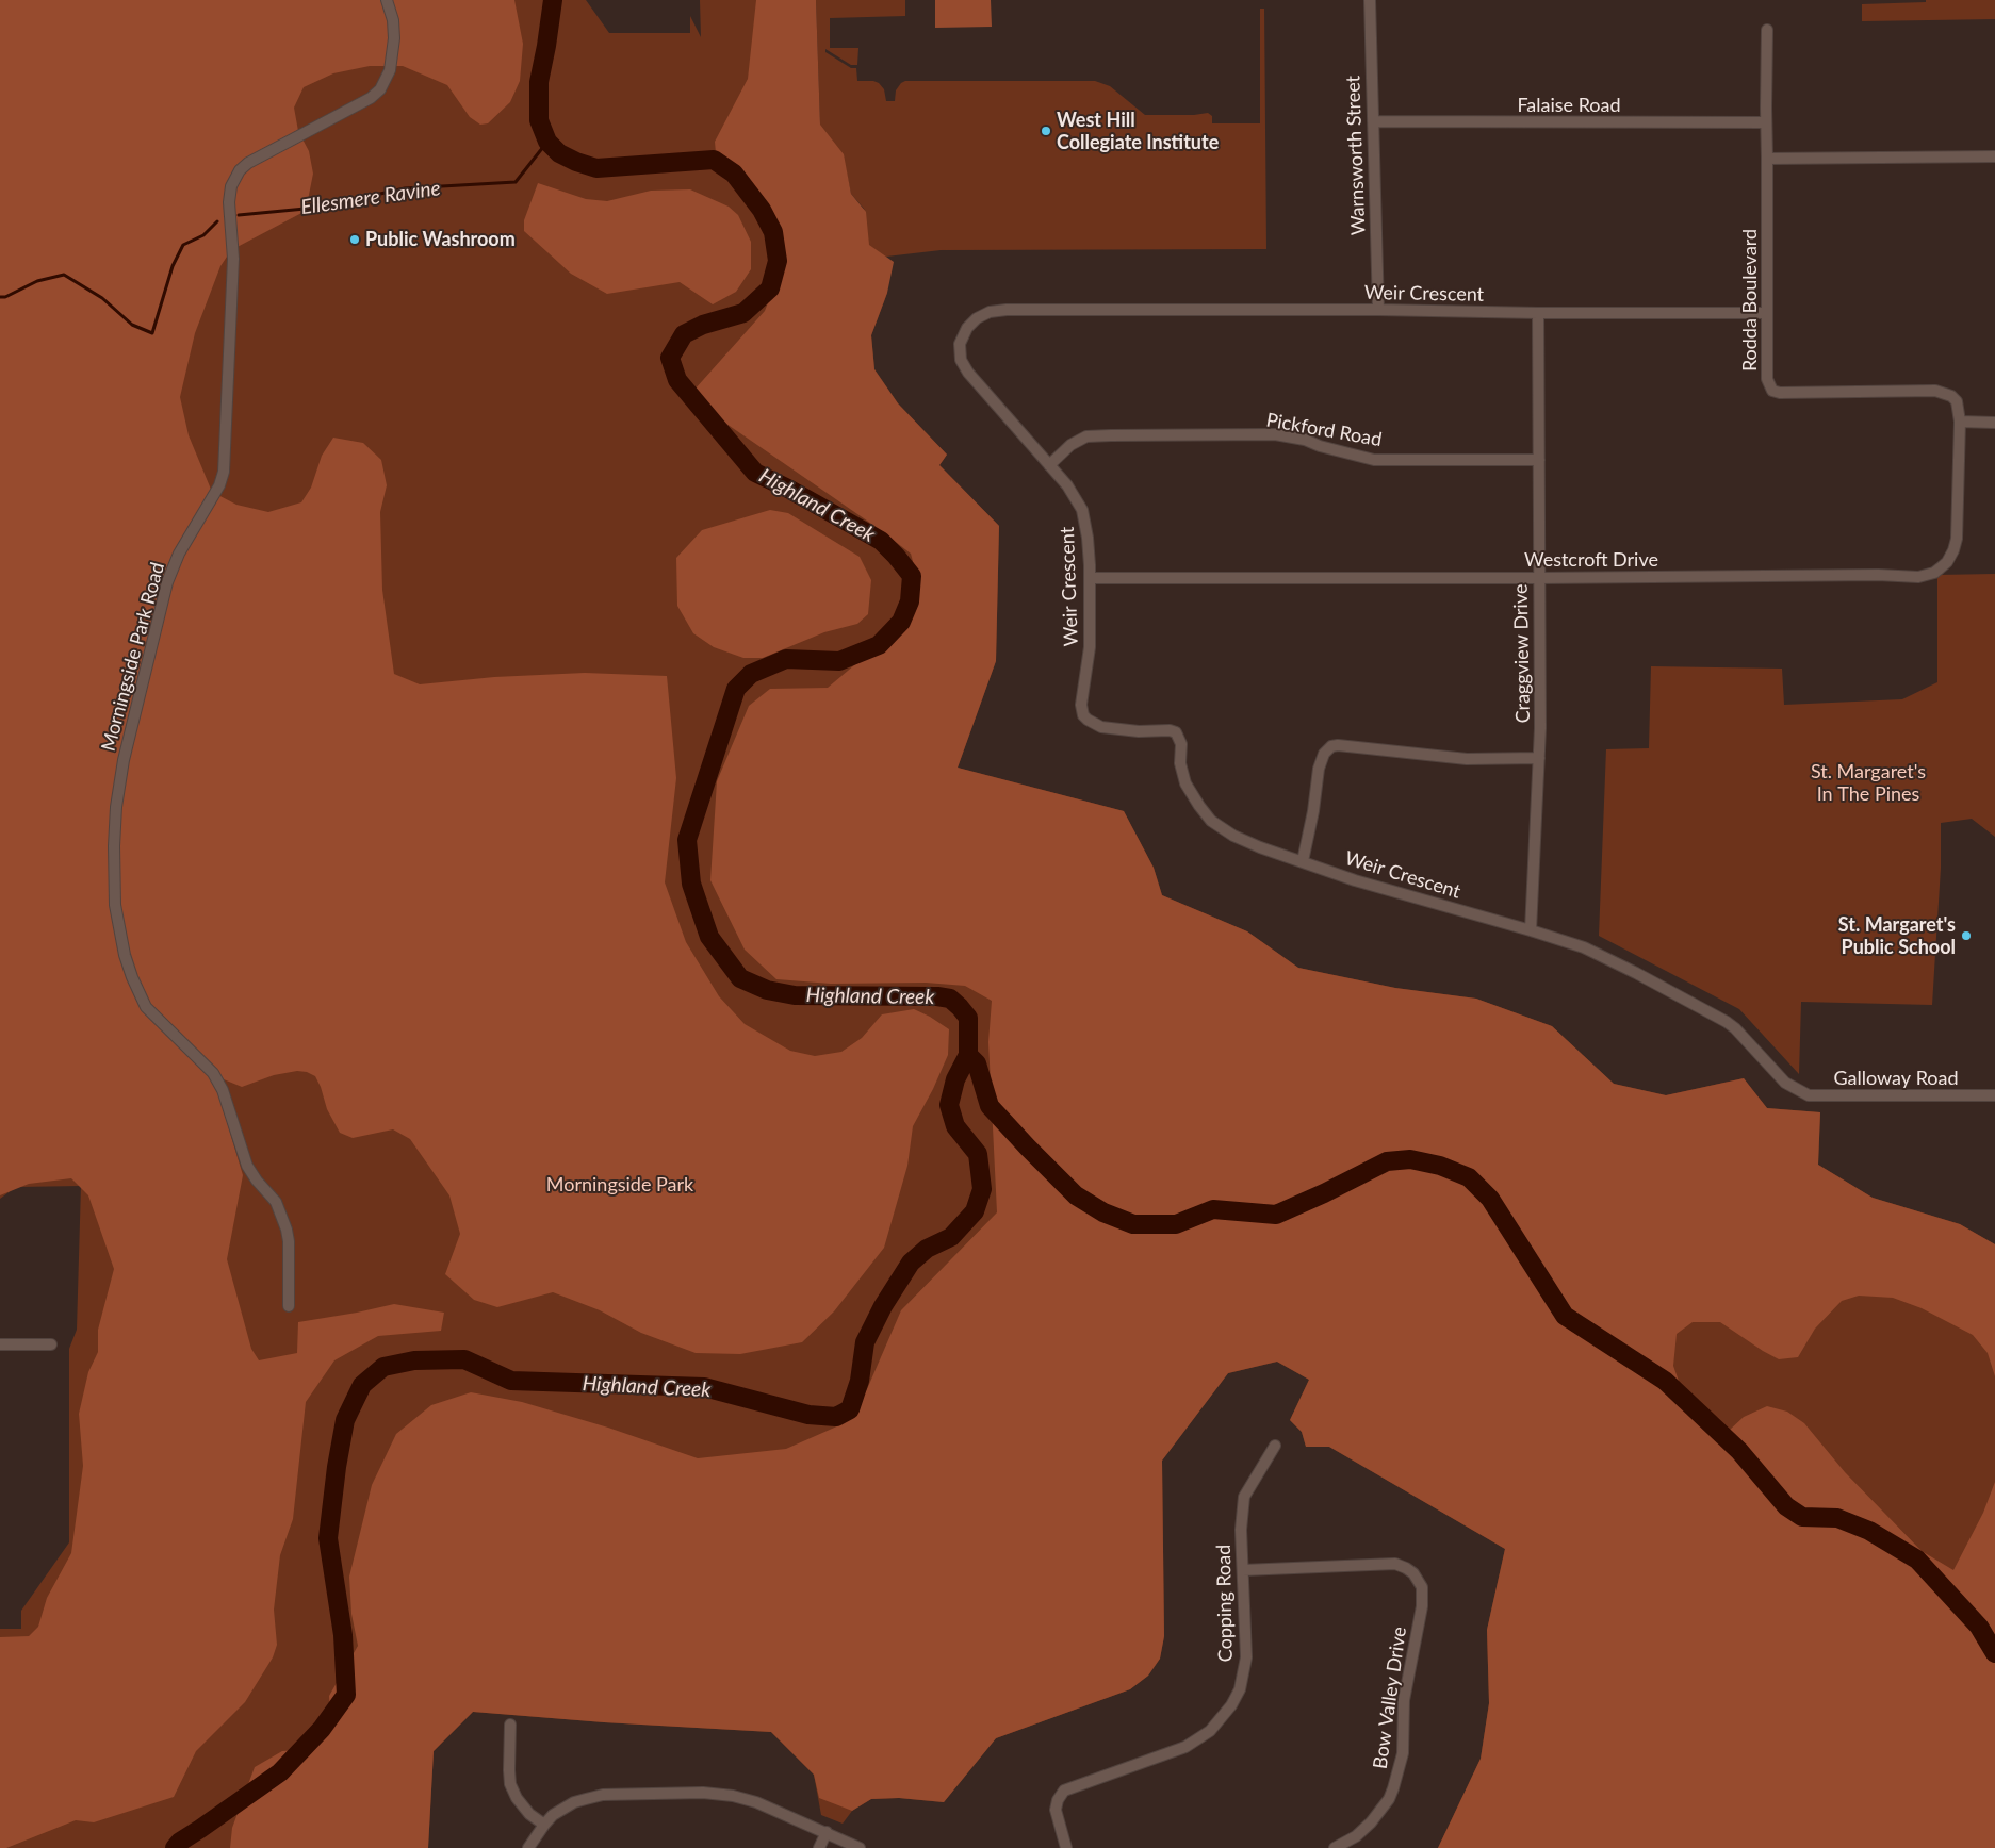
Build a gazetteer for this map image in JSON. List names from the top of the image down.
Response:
{
  "streets": {
    "street": [
      "Falaise Road",
      "Warnsworth Street",
      "Weir Crescent",
      "Rodda Boulevard",
      "Pickford Road",
      "Westcroft Drive",
      "Craggview Drive",
      "Morningside Park Road",
      "Galloway Road",
      "Copping Road",
      "Bow Valley Drive"
    ]
  },
  "crossings": [
    ["Falaise Road", "Warnsworth Street"],
    ["Falaise Road", "Rodda Boulevard"],
    ["Warnsworth Street", "Weir Crescent"],
    ["Weir Crescent", "Rodda Boulevard"],
    ["Weir Crescent", "Pickford Road"],
    ["Weir Crescent", "Westcroft Drive"],
    ["Weir Crescent", "Craggview Drive"],
    ["Weir Crescent", "Galloway Road"],
    ["Rodda Boulevard", "Westcroft Drive"],
    ["Pickford Road", "Craggview Drive"],
    ["Westcroft Drive", "Craggview Drive"],
    ["Copping Road", "Bow Valley Drive"]
  ],
  "water": ["Ellesmere Ravine", "Highland Creek"],
  "parks": ["St. Margaret's In The Pines", "Morningside Park"],
  "places": ["West Hill Collegiate Institute", "Public Washroom", "St. Margaret's Public School"]
}
